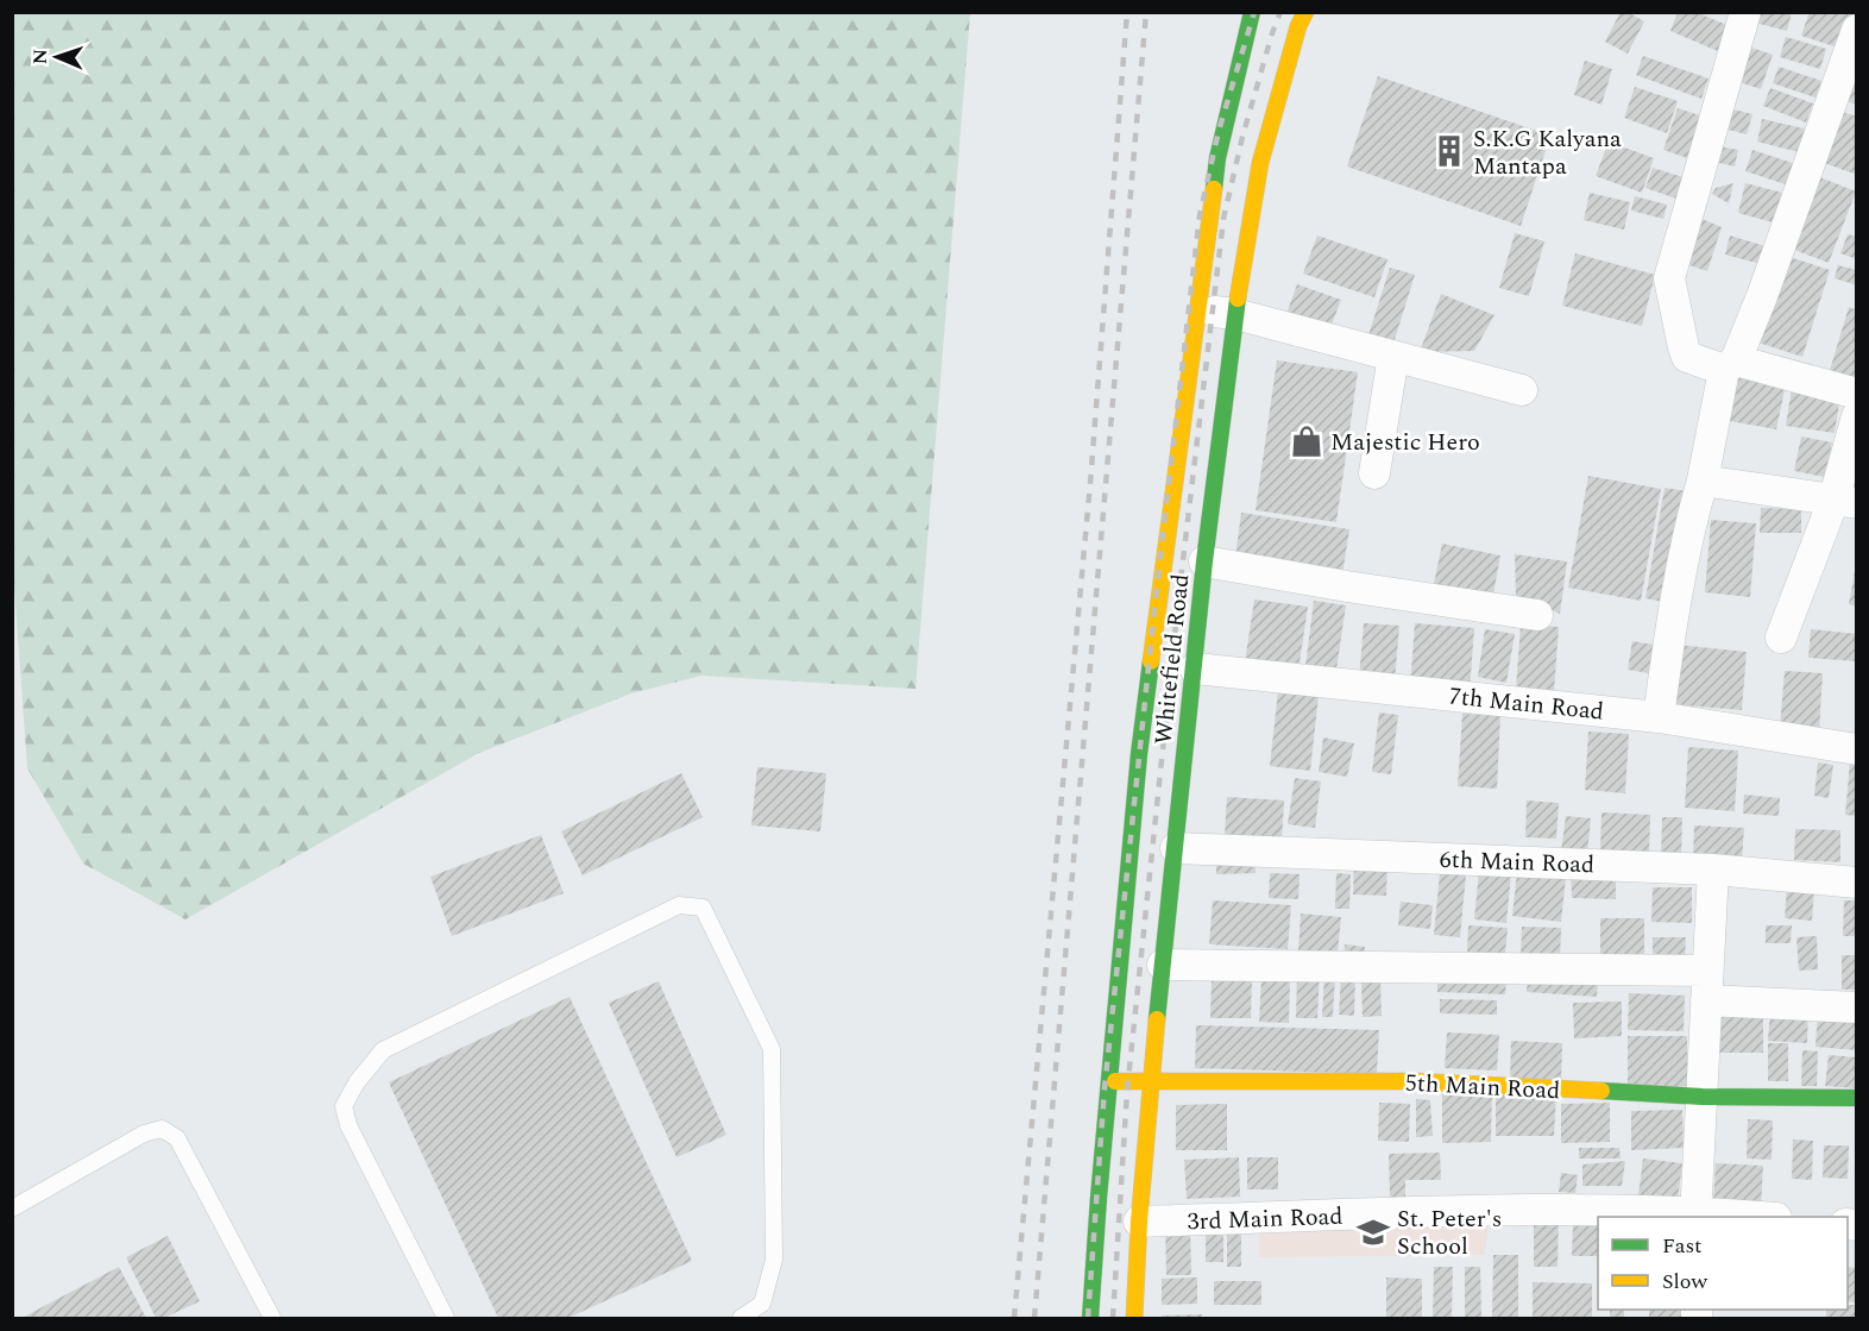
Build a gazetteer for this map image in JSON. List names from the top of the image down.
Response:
{
  "streets": {
    "main road": ["Whitefield Road", "5th Main Road"],
    "street": ["7th Main Road", "6th Main Road", "3rd Main Road"]
  },
  "crossings": [
    ["Whitefield Road", "7th Main Road"],
    ["Whitefield Road", "6th Main Road"],
    ["Whitefield Road", "5th Main Road"],
    ["Whitefield Road", "3rd Main Road"]
  ],
  "places": {
    "building": ["S.K.G Kalyana Mantapa"],
    "shop": ["Majestic Hero"],
    "school or university": ["St. Peter's School"]
  },
  "legend": ["Fast", "Slow"],
  "north": "left"
}
